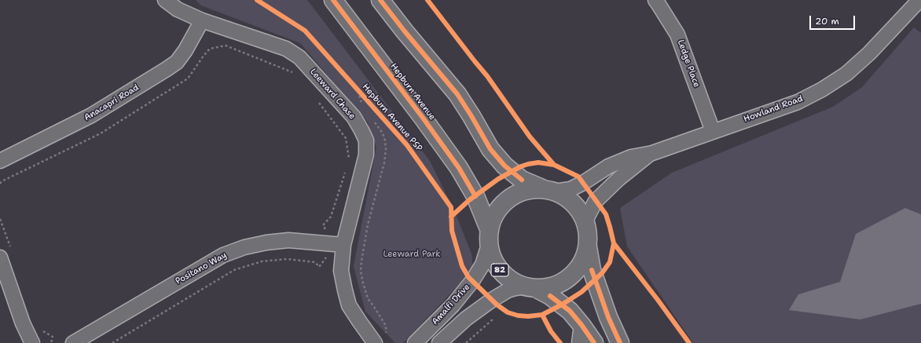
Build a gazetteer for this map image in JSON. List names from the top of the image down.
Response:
{
  "streets": {
    "main road": ["Hepburn Avenue", "82"],
    "street": [
      "Ledge Place",
      "Leeward Chase",
      "Anacapri Road",
      "Howland Road",
      "Positano Way",
      "Amalfi Drive"
    ],
    "cycle path": ["Hepburn Avenue PSP"]
  },
  "crossings": [
    ["Ledge Place", "Howland Road"],
    ["Hepburn Avenue", "Howland Road"],
    ["Hepburn Avenue", "82"],
    ["Hepburn Avenue", "Amalfi Drive"],
    ["Leeward Chase", "Anacapri Road"],
    ["Leeward Chase", "Positano Way"],
    ["Howland Road", "82"],
    ["Howland Road", "Amalfi Drive"],
    ["82", "Amalfi Drive"]
  ],
  "parks": ["Leeward Park"],
  "scale_bar": "20 m"
}
